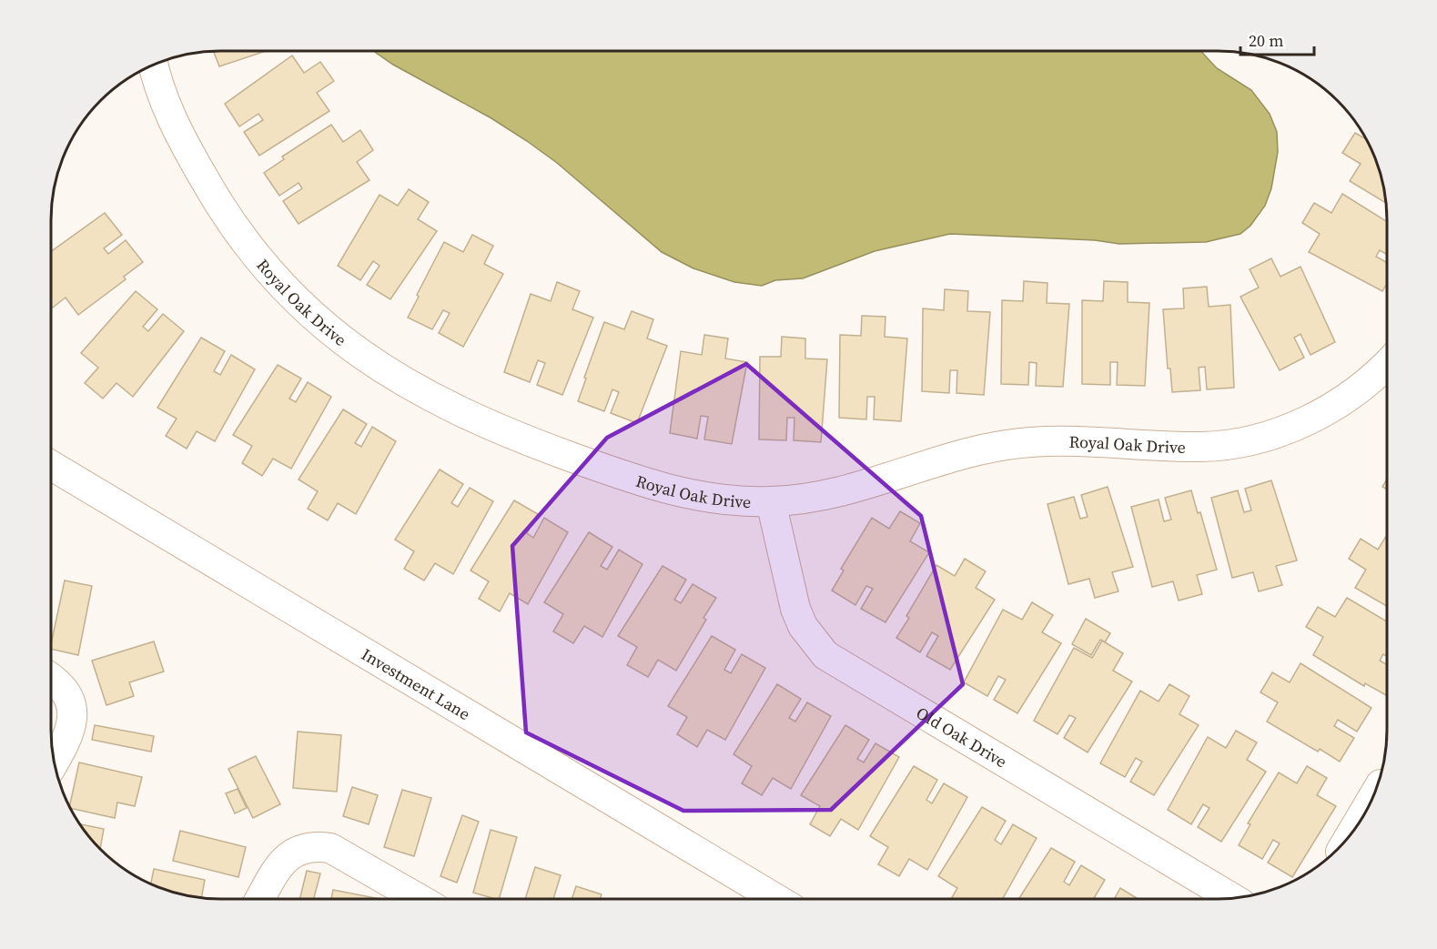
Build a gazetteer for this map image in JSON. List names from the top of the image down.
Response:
{
  "streets": {
    "street": ["Royal Oak Drive", "Investment Lane", "Old Oak Drive"]
  },
  "crossings": [
    ["Royal Oak Drive", "Old Oak Drive"]
  ],
  "scale_bar": "20 m"
}
